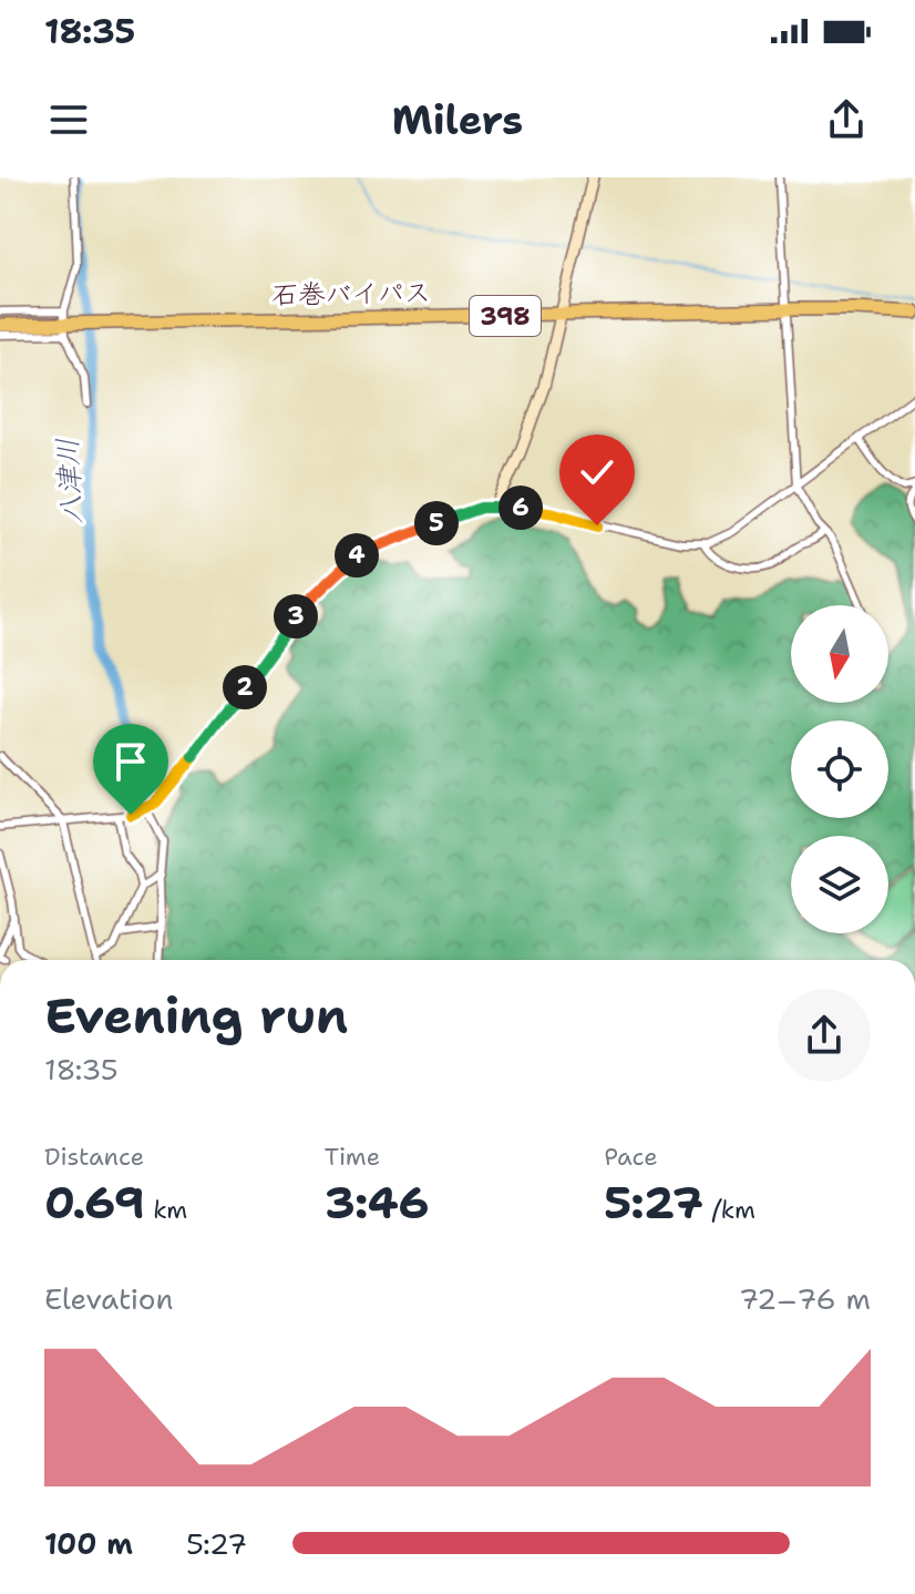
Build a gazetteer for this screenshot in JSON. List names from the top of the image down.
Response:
{
  "streets": {
    "highway": ["石巻バイパス", "398"]
  },
  "water": ["八津川"],
  "north": "bottom",
  "page": {
    "status": "18:35",
    "header": "Milers",
    "pins": [
      "6",
      "5",
      "4",
      "3",
      "2"
    ],
    "heading": ["Evening run", "18:35"],
    "stats": [
      ["Distance", "0.69 km"],
      ["Time", "3:46"],
      ["Pace", "5:27 /km"]
    ],
    "chart": ["Elevation", "72–76 m"],
    "list": [
      {
        "name": "100 m",
        "note": "5:27"
      }
    ]
  }
}
